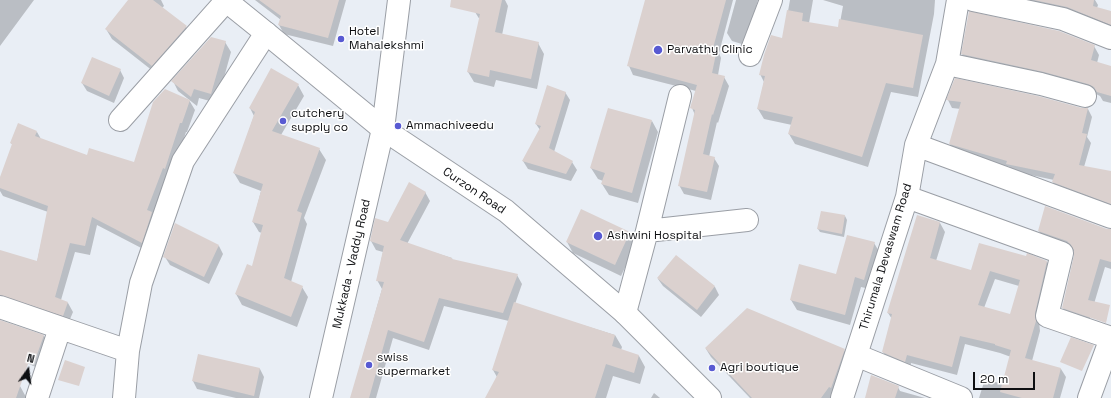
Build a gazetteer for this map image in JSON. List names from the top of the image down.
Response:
{
  "streets": {
    "street": ["Curzon Road", "Thirumala Devaswam Road", "Mukkada - Vaddy Road"]
  },
  "crossings": [
    ["Curzon Road", "Mukkada - Vaddy Road"]
  ],
  "places": [
    "Hotel Mahalekshmi",
    "Parvathy Clinic",
    "cutchery supply co",
    "Ammachiveedu",
    "Ashwini Hospital",
    "swiss supermarket",
    "Agri boutique"
  ],
  "scale_bar": "20 m",
  "north": "top"
}
